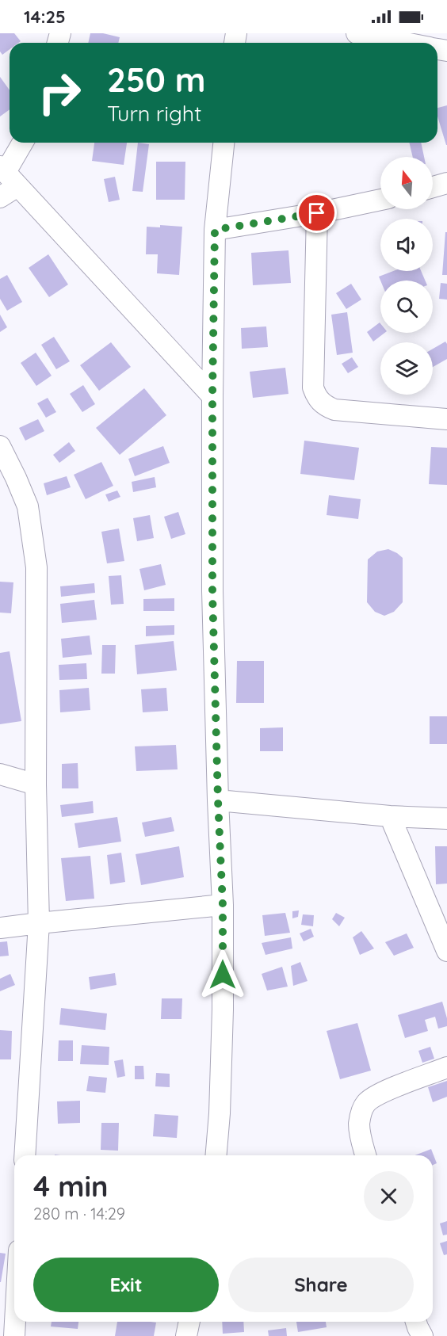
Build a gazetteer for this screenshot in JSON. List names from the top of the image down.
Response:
{
  "north": "top",
  "page": {
    "status": "14:25",
    "turn": ["250 m", "Turn right"],
    "heading": ["4 min", "280 m · 14:29"],
    "buttons": ["Exit", "Share"]
  }
}
